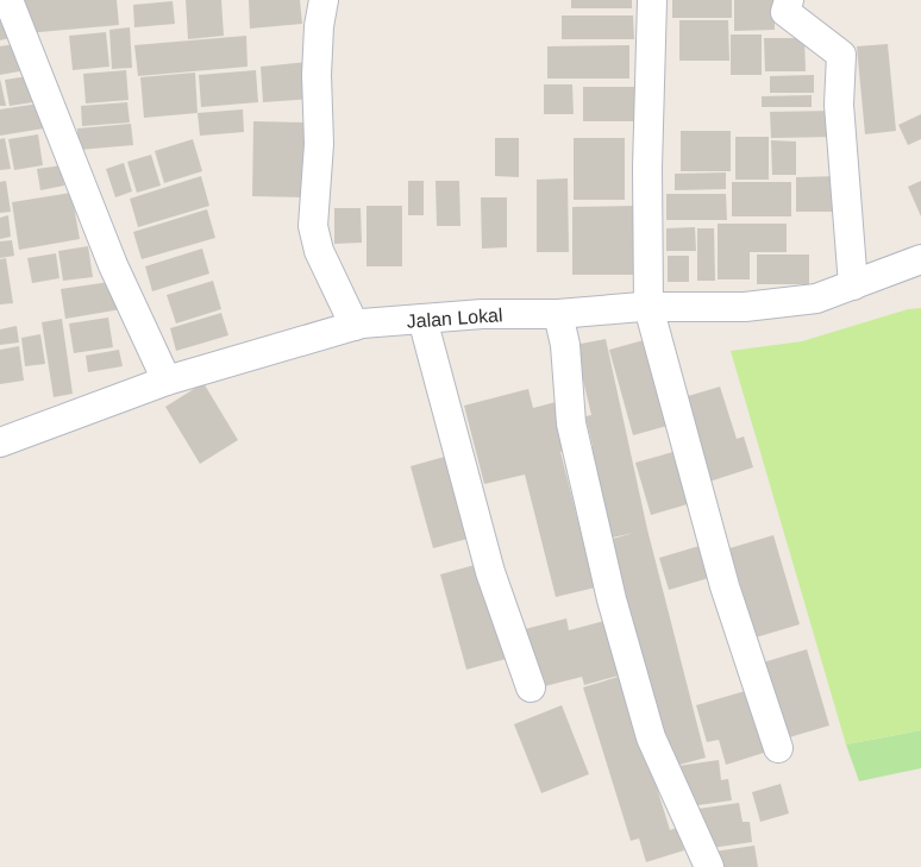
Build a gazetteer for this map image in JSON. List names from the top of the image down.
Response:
{
  "streets": {
    "street": ["Jalan Lokal"]
  }
}
